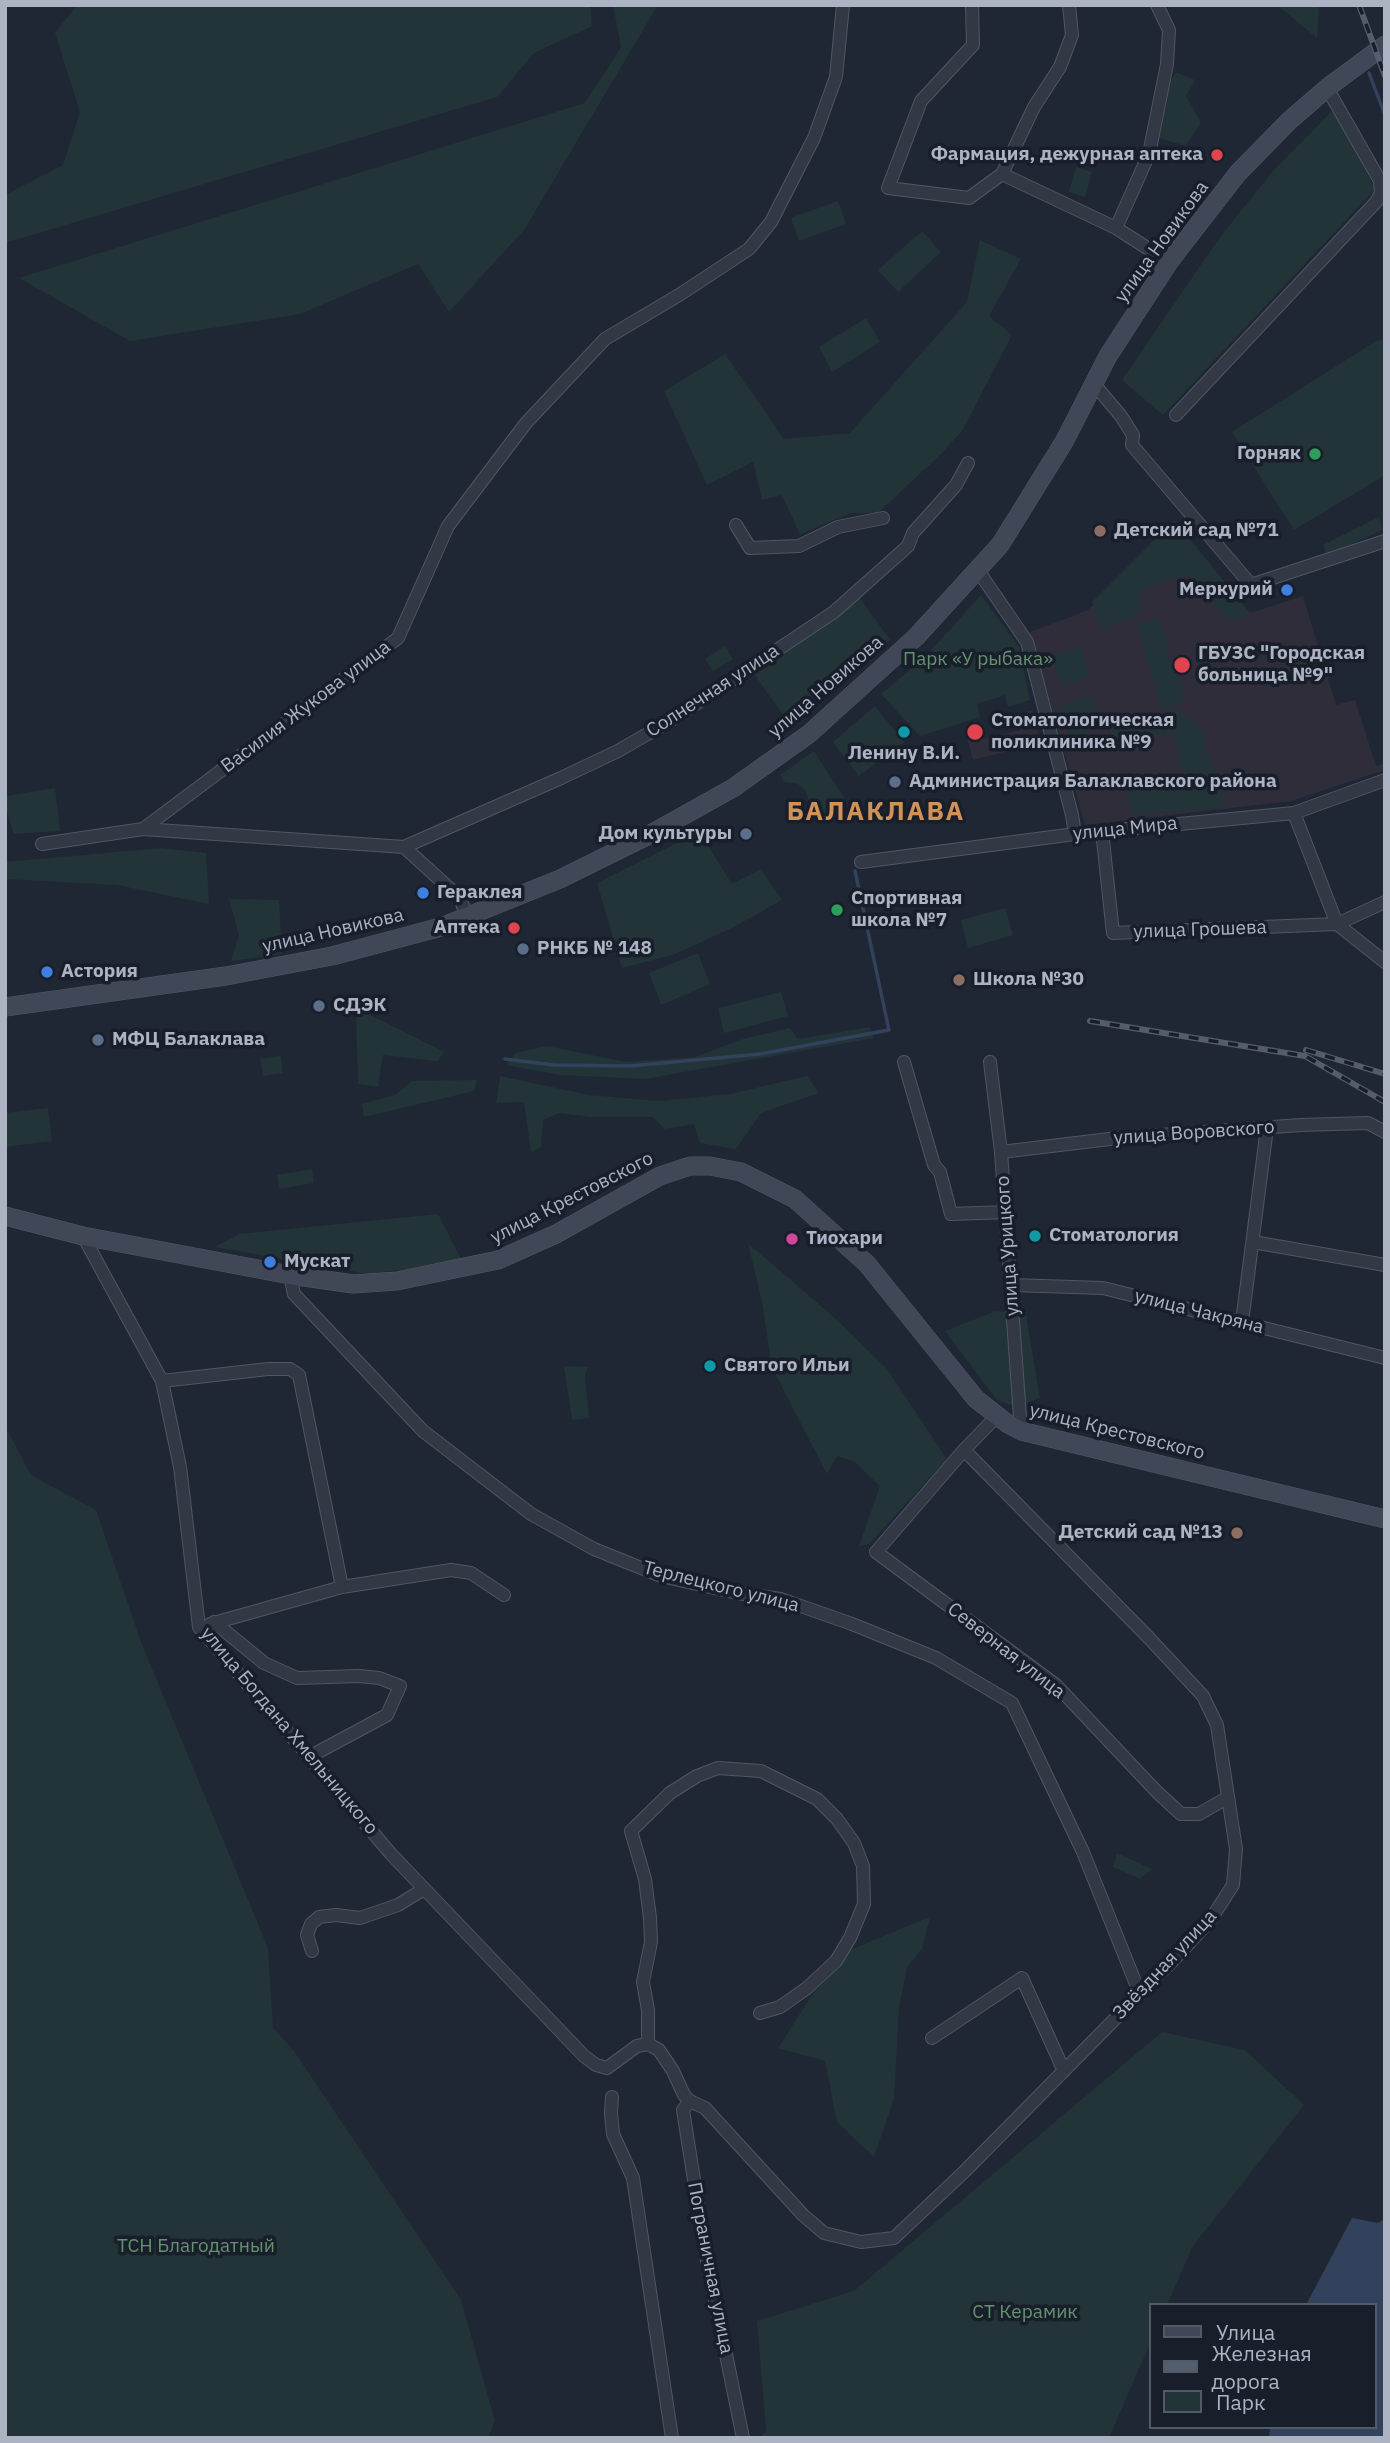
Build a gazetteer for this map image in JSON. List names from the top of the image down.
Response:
{
  "streets": {
    "main road": ["улица Новикова", "улица Крестовского"],
    "street": [
      "Солнечная улица",
      "Василия Жукова улица",
      "улица Мира",
      "улица Грошева",
      "улица Воровского",
      "улица Урицкого",
      "улица Чакряна",
      "Терлецкого улица",
      "Северная улица",
      "улица Богдана Хмельницкого",
      "Звёздная улица",
      "Пограничная улица"
    ]
  },
  "crossings": [
    ["улица Мира", "улица Грошева"],
    ["улица Воровского", "улица Урицкого"],
    ["улица Крестовского", "улица Урицкого"],
    ["улица Крестовского", "Терлецкого улица"],
    ["улица Крестовского", "улица Богдана Хмельницкого"],
    ["улица Урицкого", "улица Чакряна"],
    ["Терлецкого улица", "Звёздная улица"],
    ["Северная улица", "Звёздная улица"],
    ["Звёздная улица", "Пограничная улица"]
  ],
  "districts": ["БАЛАКЛАВА"],
  "parks": ["Парк «У рыбака»", "ТСН Благодатный", "СТ Керамик"],
  "places": [
    "Фармация, дежурная аптека",
    "Горняк",
    "Детский сад №71",
    "Меркурий",
    "ГБУЗС \"Городская больница №9\"",
    "Ленину В.И.",
    "Стоматологическая поликлиника №9",
    "Администрация Балаклавского района",
    "Дом культуры",
    "Гераклея",
    "Спортивная школа №7",
    "Аптека",
    "РНКБ № 148",
    "Астория",
    "Школа №30",
    "СДЭК",
    "МФЦ Балаклава",
    "Стоматология",
    "Тиохари",
    "Мускат",
    "Святого Ильи",
    "Детский сад №13"
  ],
  "legend": ["Улица", "Железная дорога", "Парк"]
}
